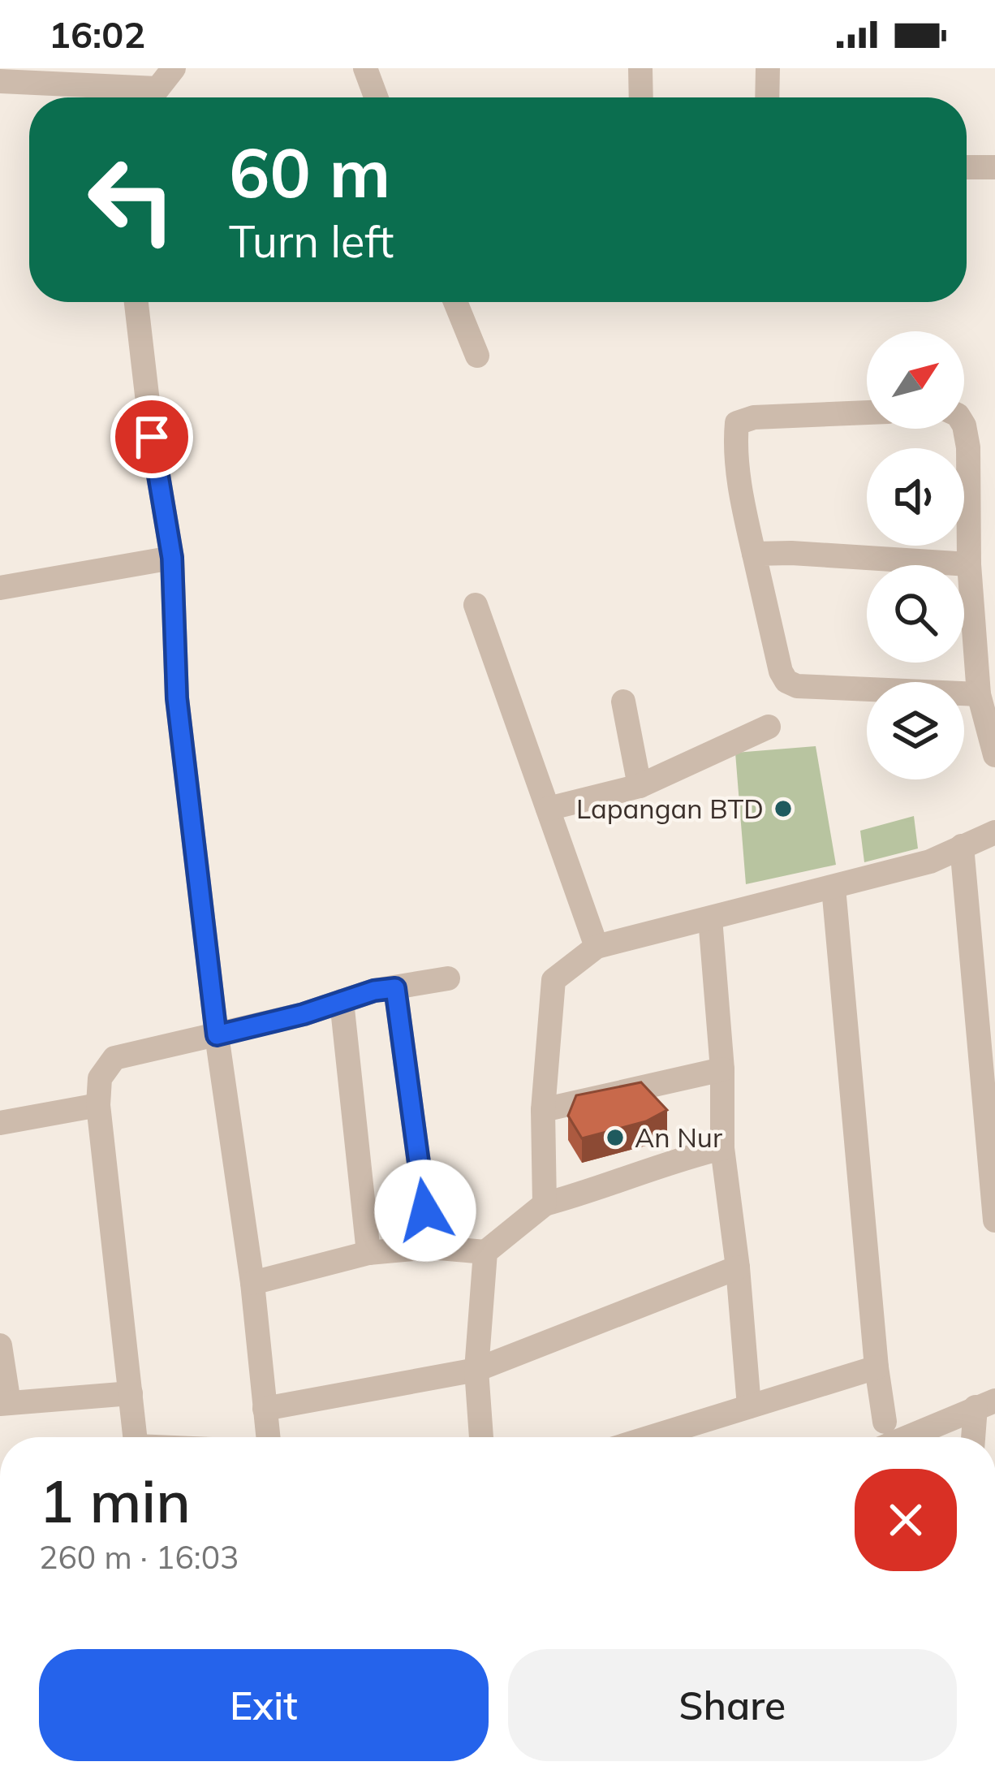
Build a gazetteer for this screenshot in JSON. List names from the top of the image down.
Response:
{
  "places": ["Lapangan BTD", "An Nur"],
  "north": "top right",
  "page": {
    "status": "16:02",
    "turn": ["60 m", "Turn left"],
    "heading": ["1 min", "260 m · 16:03"],
    "buttons": ["Exit", "Share"]
  }
}
